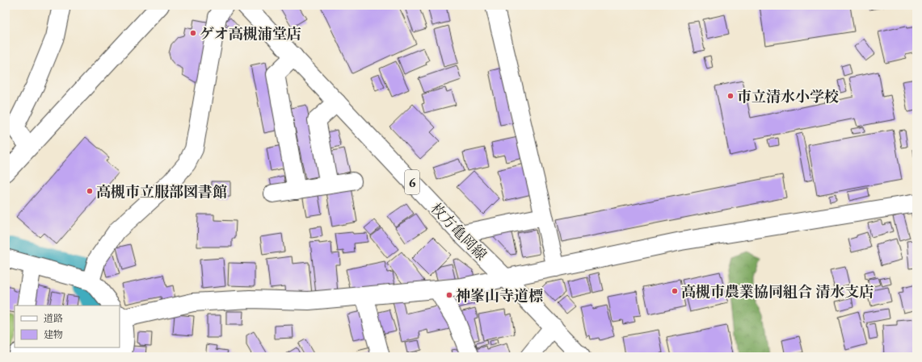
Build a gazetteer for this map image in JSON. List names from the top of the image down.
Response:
{
  "streets": {
    "street": ["6", "枚方亀岡線"]
  },
  "places": [
    "ゲオ高槻浦堂店",
    "市立清水小学校",
    "高槻市立服部図書館",
    "高槻市農業協同組合 清水支店",
    "神峯山寺道標"
  ],
  "legend": ["道路", "建物"]
}
